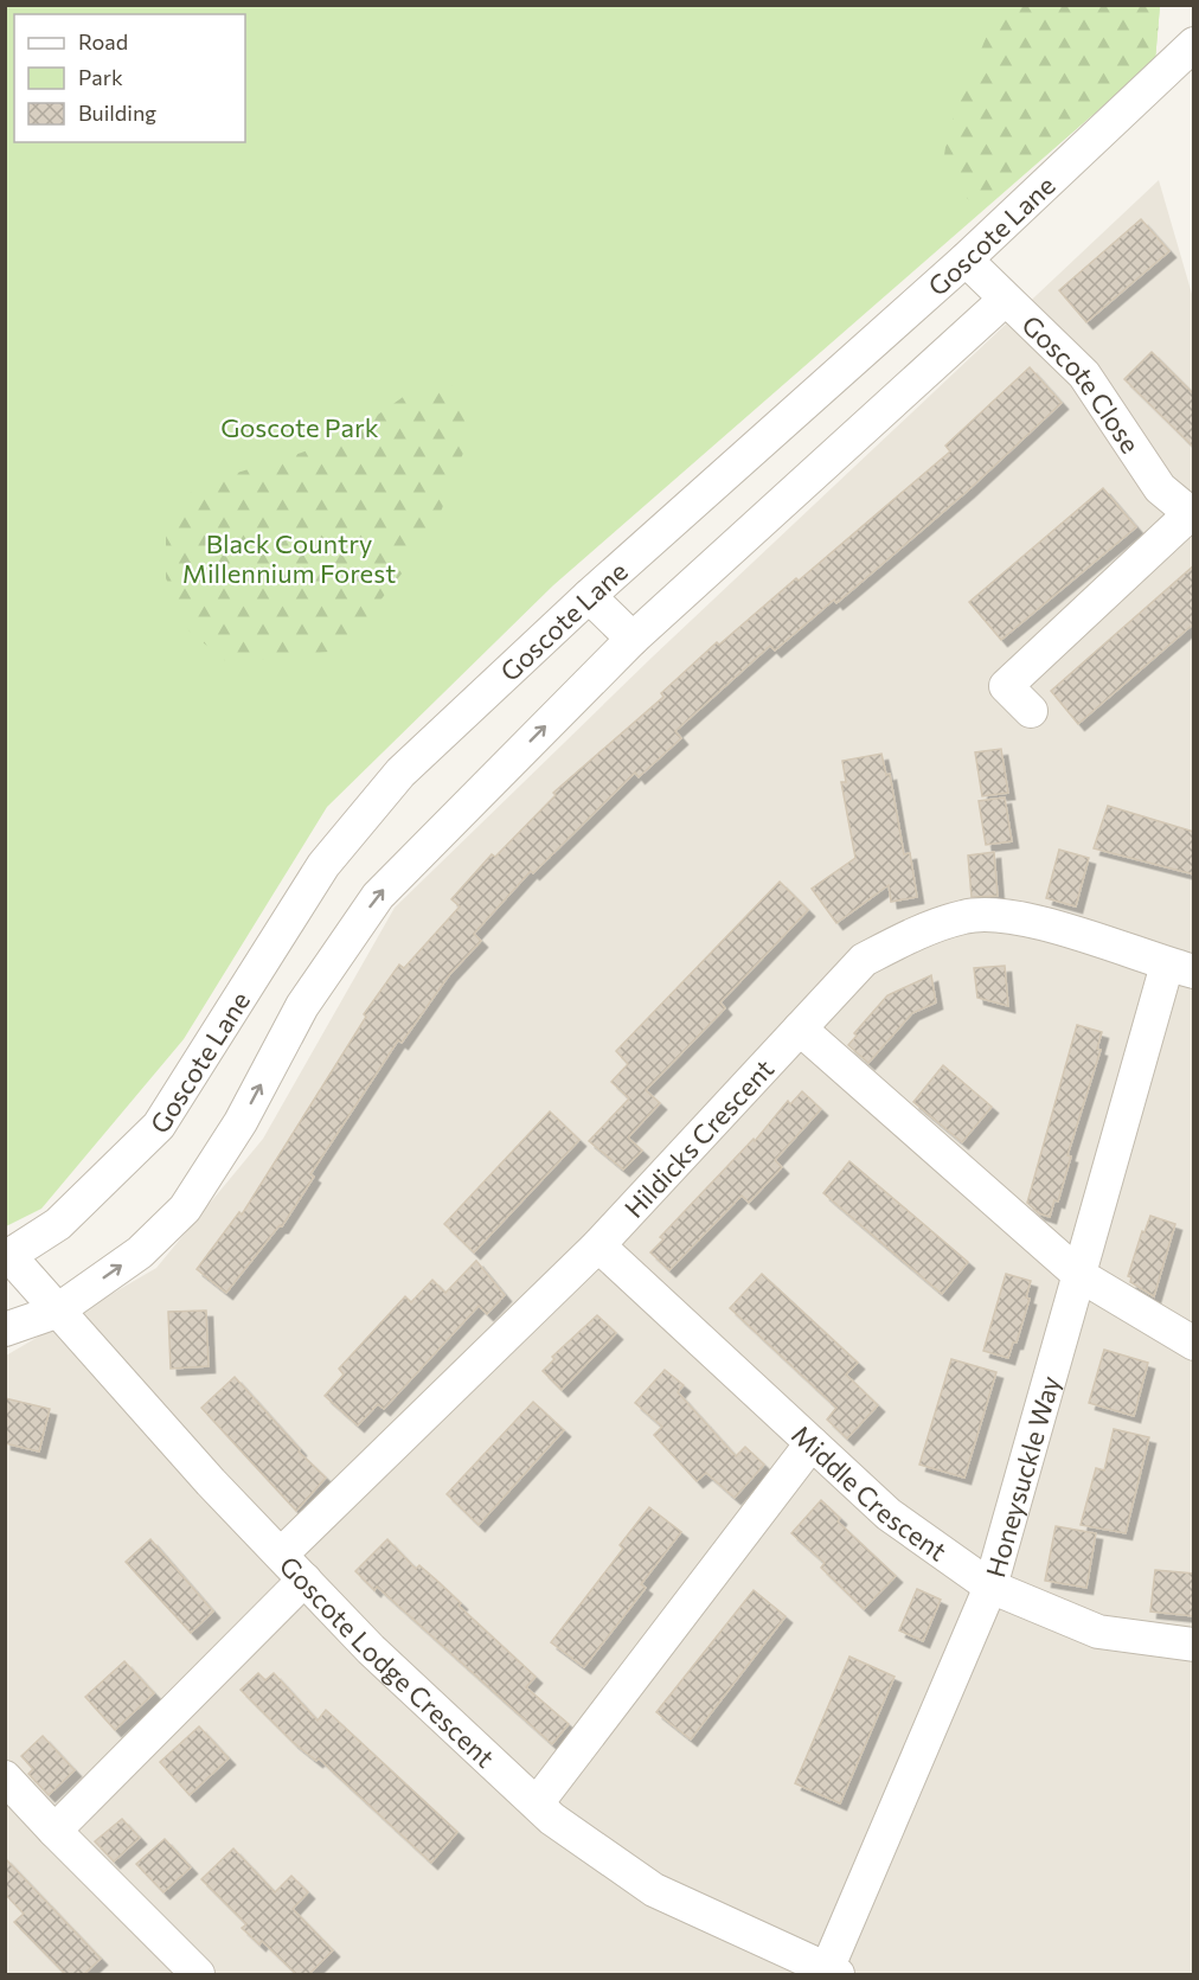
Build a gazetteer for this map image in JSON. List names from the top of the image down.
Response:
{
  "streets": {
    "street": [
      "Goscote Lane",
      "Goscote Close",
      "Hildicks Crescent",
      "Honeysuckle Way",
      "Middle Crescent",
      "Goscote Lodge Crescent"
    ]
  },
  "crossings": [
    ["Goscote Lane", "Goscote Close"],
    ["Goscote Lane", "Goscote Lodge Crescent"],
    ["Hildicks Crescent", "Honeysuckle Way"],
    ["Hildicks Crescent", "Middle Crescent"],
    ["Hildicks Crescent", "Goscote Lodge Crescent"],
    ["Honeysuckle Way", "Middle Crescent"],
    ["Honeysuckle Way", "Goscote Lodge Crescent"]
  ],
  "parks": ["Goscote Park", "Black Country Millennium Forest"],
  "legend": ["Road", "Park", "Building"]
}
